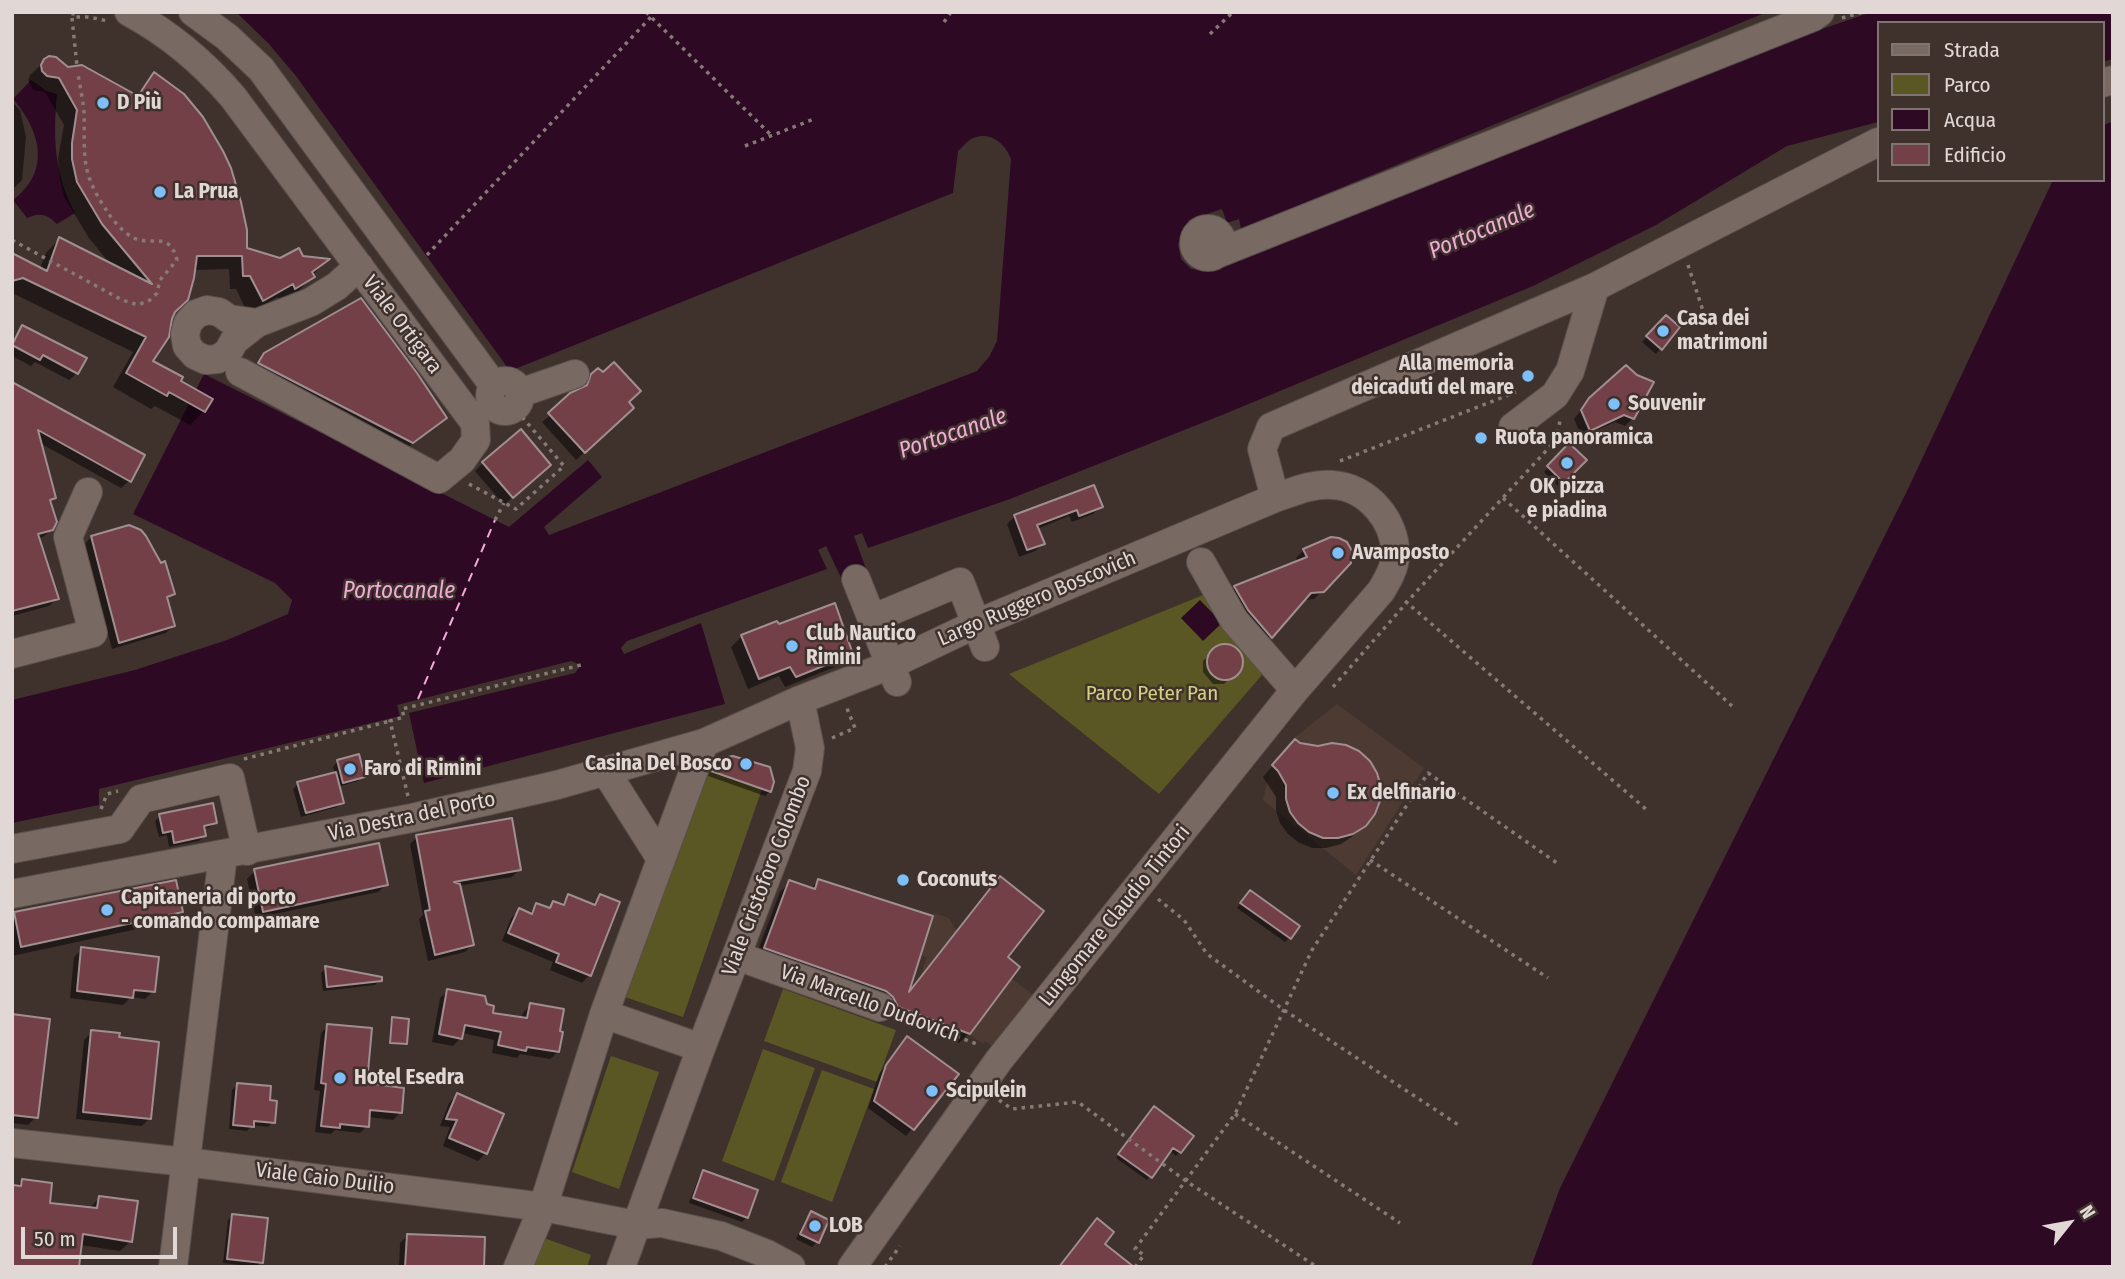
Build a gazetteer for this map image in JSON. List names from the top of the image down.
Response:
{
  "streets": {
    "street": [
      "Viale Ortigara",
      "Largo Ruggero Boscovich",
      "Via Destra del Porto",
      "Viale Cristoforo Colombo",
      "Lungomare Claudio Tintori",
      "Via Marcello Dudovich",
      "Viale Caio Duilio"
    ]
  },
  "crossings": [
    ["Largo Ruggero Boscovich", "Via Destra del Porto"],
    ["Largo Ruggero Boscovich", "Viale Cristoforo Colombo"],
    ["Largo Ruggero Boscovich", "Lungomare Claudio Tintori"],
    ["Via Destra del Porto", "Viale Cristoforo Colombo"],
    ["Viale Cristoforo Colombo", "Via Marcello Dudovich"],
    ["Viale Cristoforo Colombo", "Viale Caio Duilio"],
    ["Lungomare Claudio Tintori", "Via Marcello Dudovich"]
  ],
  "water": ["Portocanale"],
  "parks": ["Parco Peter Pan"],
  "places": [
    "D Più",
    "La Prua",
    "Casa dei matrimoni",
    "Alla memoria deicaduti del mare",
    "Souvenir",
    "Ruota panoramica",
    "OK pizza e piadina",
    "Avamposto",
    "Club Nautico Rimini",
    "Casina Del Bosco",
    "Faro di Rimini",
    "Ex delfinario",
    "Coconuts",
    "Capitaneria di porto - comando compamare",
    "Hotel Esedra",
    "Scipulein",
    "LOB"
  ],
  "legend": [
    "Strada",
    "Parco",
    "Acqua",
    "Edificio"
  ],
  "scale_bar": "50 m",
  "north": "top right"
}
